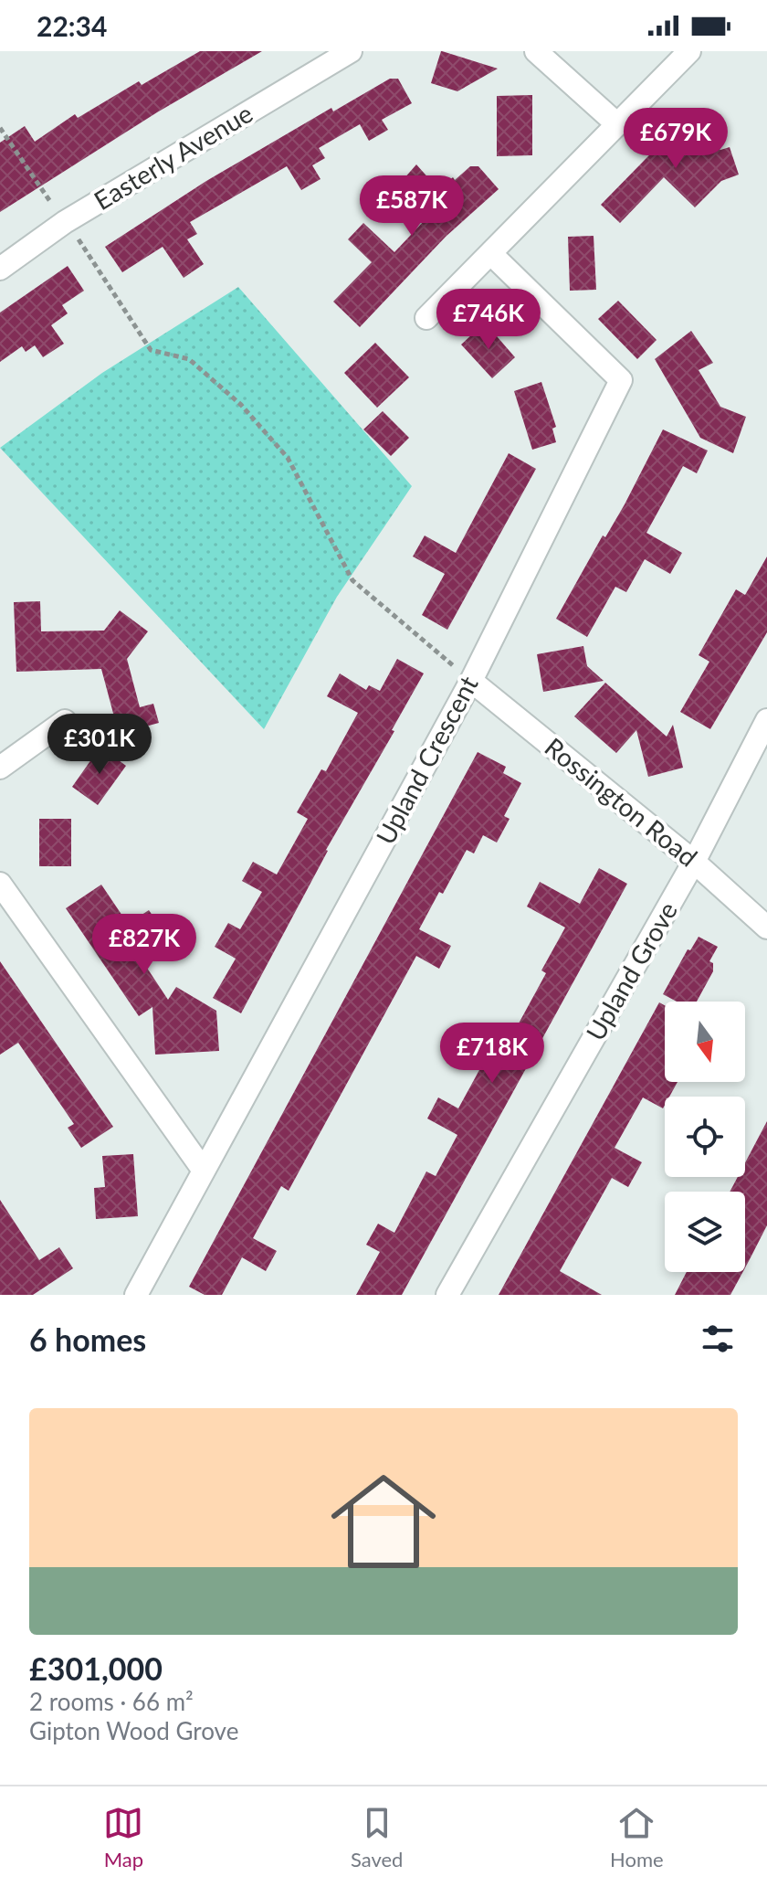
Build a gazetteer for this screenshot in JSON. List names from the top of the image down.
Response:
{
  "streets": {
    "street": [
      "Easterly Avenue",
      "Upland Crescent",
      "Rossington Road",
      "Upland Grove"
    ]
  },
  "crossings": [
    ["Upland Crescent", "Rossington Road"],
    ["Rossington Road", "Upland Grove"]
  ],
  "north": "bottom",
  "page": {
    "status": "22:34",
    "price": [
      "£679K",
      "£587K",
      "£746K",
      "£301K",
      "£827K",
      "£718K"
    ],
    "heading": "6 homes",
    "list": [
      {
        "name": "£301,000",
        "note": "2 rooms · 66 m² · Gipton Wood Grove"
      }
    ],
    "tabs": ["Map", "Saved", "Home"]
  }
}
